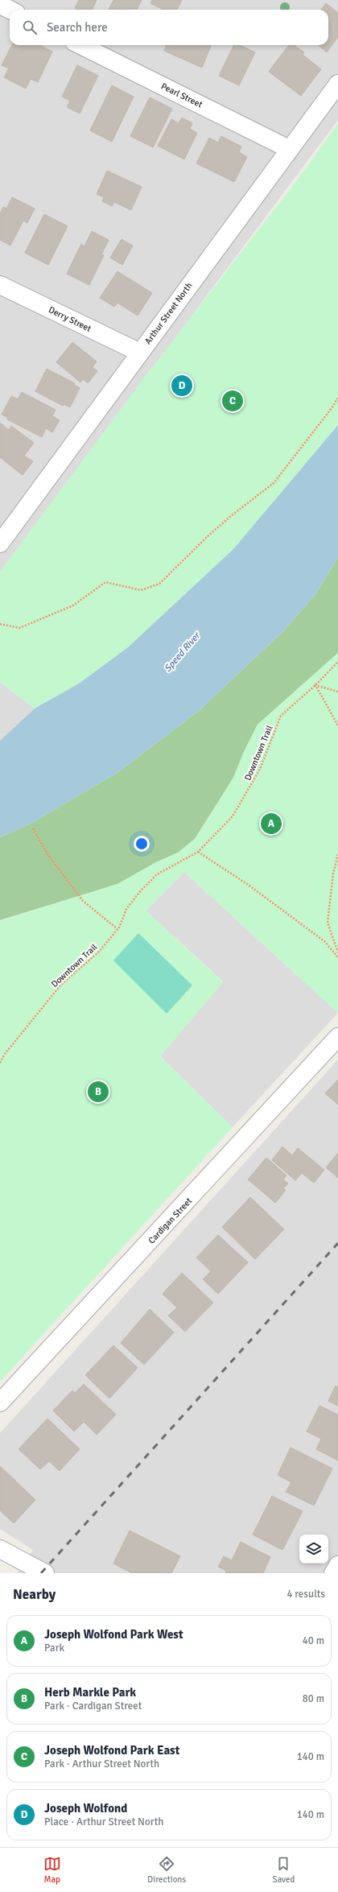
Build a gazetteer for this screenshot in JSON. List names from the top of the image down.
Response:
{
  "streets": {
    "street": [
      "Pearl Street",
      "Arthur Street North",
      "Derry Street",
      "Cardigan Street"
    ],
    "path": ["Downtown Trail"]
  },
  "crossings": [
    ["Pearl Street", "Arthur Street North"],
    ["Arthur Street North", "Derry Street"]
  ],
  "water": ["Speed River"],
  "page": {
    "search": "Search here",
    "pins": [
      "D",
      "C",
      "A",
      "B"
    ],
    "heading": ["Nearby", "4 results"],
    "list": [
      {
        "mark": "A",
        "name": "Joseph Wolfond Park West",
        "note": "Park",
        "value": "40 m"
      },
      {
        "mark": "B",
        "name": "Herb Markle Park",
        "note": "Park · Cardigan Street",
        "value": "80 m"
      },
      {
        "mark": "C",
        "name": "Joseph Wolfond Park East",
        "note": "Park · Arthur Street North",
        "value": "140 m"
      },
      {
        "mark": "D",
        "name": "Joseph Wolfond",
        "note": "Place · Arthur Street North",
        "value": "140 m"
      }
    ],
    "nav": ["Map", "Directions", "Saved"]
  }
}
